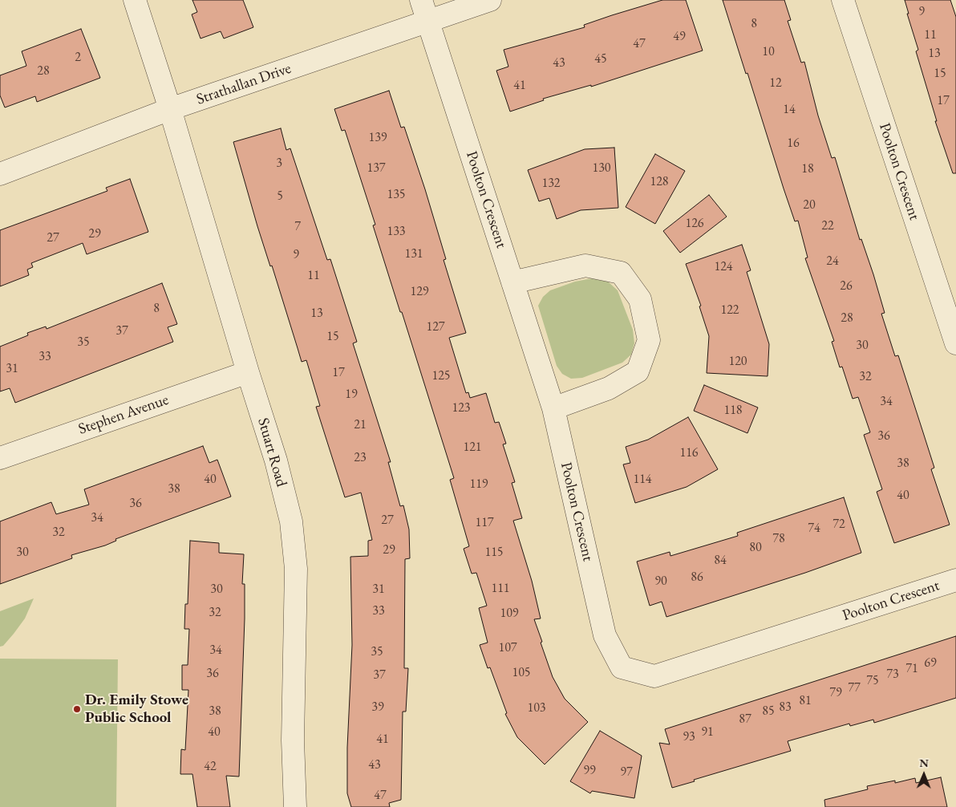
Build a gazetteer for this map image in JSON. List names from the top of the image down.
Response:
{
  "streets": {
    "street": [
      "Strathallan Drive",
      "Poolton Crescent",
      "Stephen Avenue",
      "Stuart Road"
    ]
  },
  "crossings": [
    ["Strathallan Drive", "Poolton Crescent"],
    ["Strathallan Drive", "Stuart Road"],
    ["Stephen Avenue", "Stuart Road"]
  ],
  "places": ["Dr. Emily Stowe Public School"],
  "house_numbers": [
    "9",
    "8",
    "11",
    "49",
    "47",
    "10",
    "13",
    "2",
    "45",
    "43",
    "28",
    "15",
    "12",
    "41",
    "17",
    "14",
    "139",
    "16",
    "3",
    "137",
    "130",
    "18",
    "128",
    "132",
    "135",
    "5",
    "20",
    "126",
    "22",
    "7",
    "133",
    "29",
    "27",
    "131",
    "9",
    "24",
    "124",
    "11",
    "26",
    "129",
    "8",
    "122",
    "13",
    "28",
    "127",
    "37",
    "15",
    "35",
    "30",
    "33",
    "120",
    "31",
    "17",
    "125",
    "32",
    "19",
    "34",
    "123",
    "118",
    "21",
    "36",
    "121",
    "116",
    "23",
    "38",
    "40",
    "114",
    "119",
    "38",
    "40",
    "36",
    "34",
    "27",
    "117",
    "72",
    "74",
    "32",
    "78",
    "80",
    "29",
    "30",
    "115",
    "84",
    "86",
    "90",
    "111",
    "30",
    "31",
    "33",
    "32",
    "109",
    "107",
    "34",
    "35",
    "69",
    "71",
    "105",
    "36",
    "73",
    "37",
    "75",
    "77",
    "79",
    "81",
    "39",
    "83",
    "103",
    "38",
    "85",
    "87",
    "40",
    "91",
    "93",
    "41",
    "43",
    "42",
    "99",
    "97",
    "47"
  ],
  "north": "top"
}
